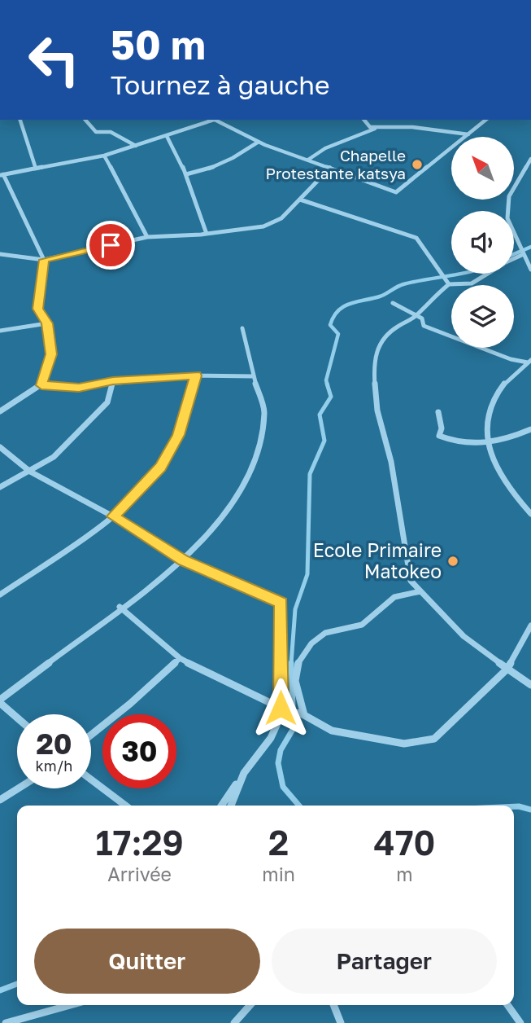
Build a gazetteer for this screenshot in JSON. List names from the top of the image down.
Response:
{
  "places": ["Chapelle Protestante katsya", "Ecole Primaire Matokeo"],
  "north": "top left",
  "page": {
    "turn": ["50 m", "Tournez à gauche"],
    "speed": "20 km/h",
    "limit": "30",
    "eta": [
      "17:29",
      "Arrivée",
      "2",
      "min",
      "470",
      "m"
    ],
    "buttons": ["Quitter", "Partager"]
  }
}
